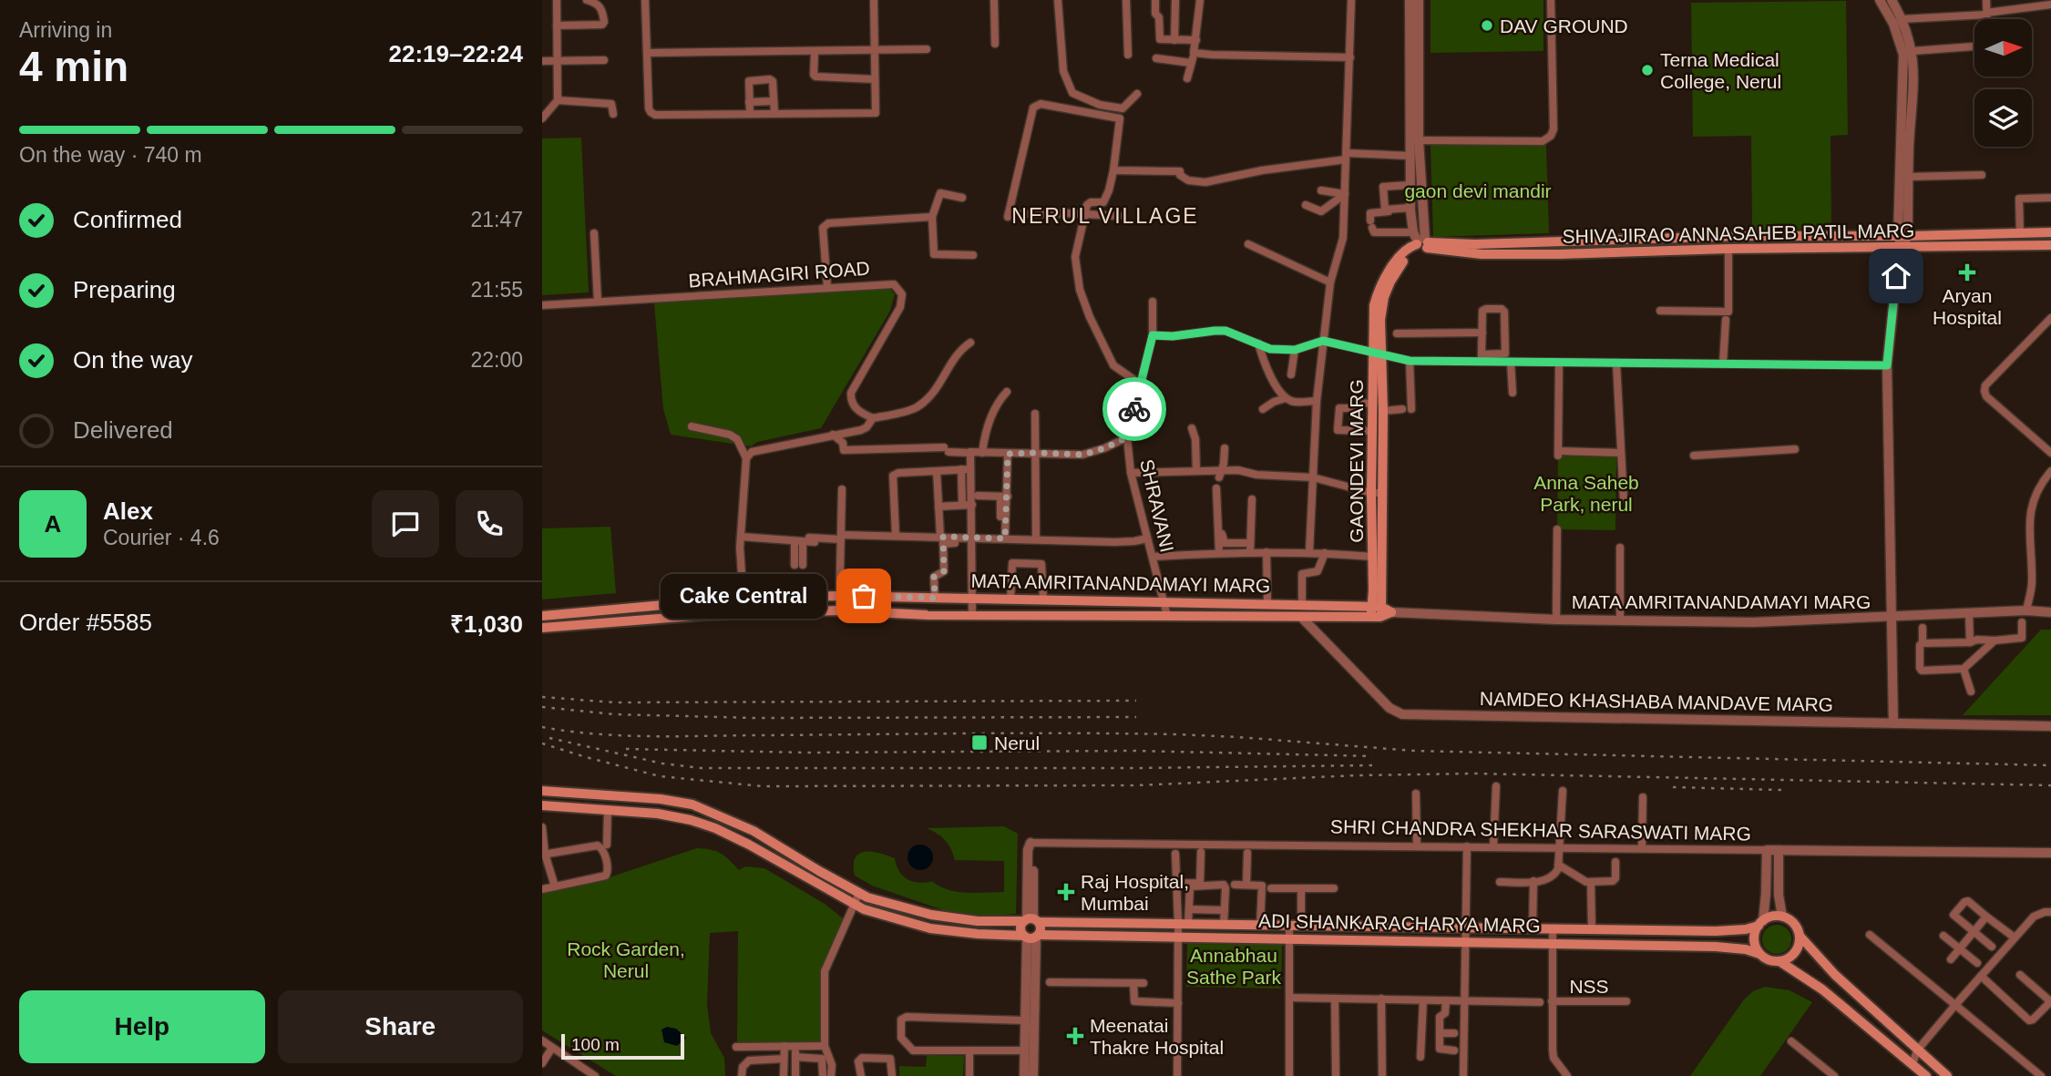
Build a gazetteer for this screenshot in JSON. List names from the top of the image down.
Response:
{
  "streets": {
    "main road": [
      "SHIVAJIRAO ANNASAHEB PATIL MARG",
      "GAONDEVI MARG",
      "MATA AMRITANANDAMAYI MARG",
      "ADI SHANKARACHARYA MARG"
    ],
    "street": [
      "BRAHMAGIRI ROAD",
      "SHRAVANI",
      "NAMDEO KHASHABA MANDAVE MARG",
      "SHRI CHANDRA SHEKHAR SARASWATI MARG",
      "NSS"
    ]
  },
  "crossings": [
    ["SHIVAJIRAO ANNASAHEB PATIL MARG", "GAONDEVI MARG"],
    ["GAONDEVI MARG", "MATA AMRITANANDAMAYI MARG"],
    ["SHRAVANI", "MATA AMRITANANDAMAYI MARG"],
    ["MATA AMRITANANDAMAYI MARG", "NAMDEO KHASHABA MANDAVE MARG"],
    ["SHRI CHANDRA SHEKHAR SARASWATI MARG", "ADI SHANKARACHARYA MARG"]
  ],
  "districts": ["NERUL VILLAGE"],
  "parks": [
    "gaon devi mandir",
    "Anna Saheb Park, nerul",
    "Rock Garden, Nerul",
    "Annabhau Sathe Park"
  ],
  "places": {
    "other": ["DAV GROUND", "Terna Medical College, Nerul", "Cake Central"],
    "health": ["Aryan Hospital", "Raj Hospital, Mumbai", "Meenatai Thakre Hospital"],
    "transit": ["Nerul"]
  },
  "scale_bar": "100 m",
  "north": "right",
  "page": {
    "heading": ["4 min", "Arriving in", "22:19–22:24"],
    "panel": [
      "Alex",
      "Courier · 4.6",
      "Order #5585",
      "₹1,030"
    ],
    "bar": "On the way · 740 m",
    "list": [
      ["Confirmed", "21:47"],
      ["Preparing", "21:55"],
      ["On the way", "22:00"],
      "Delivered"
    ],
    "round": "A",
    "bubble": "Cake Central",
    "buttons": ["Help", "Share"],
    "scale": "100 m"
  }
}
